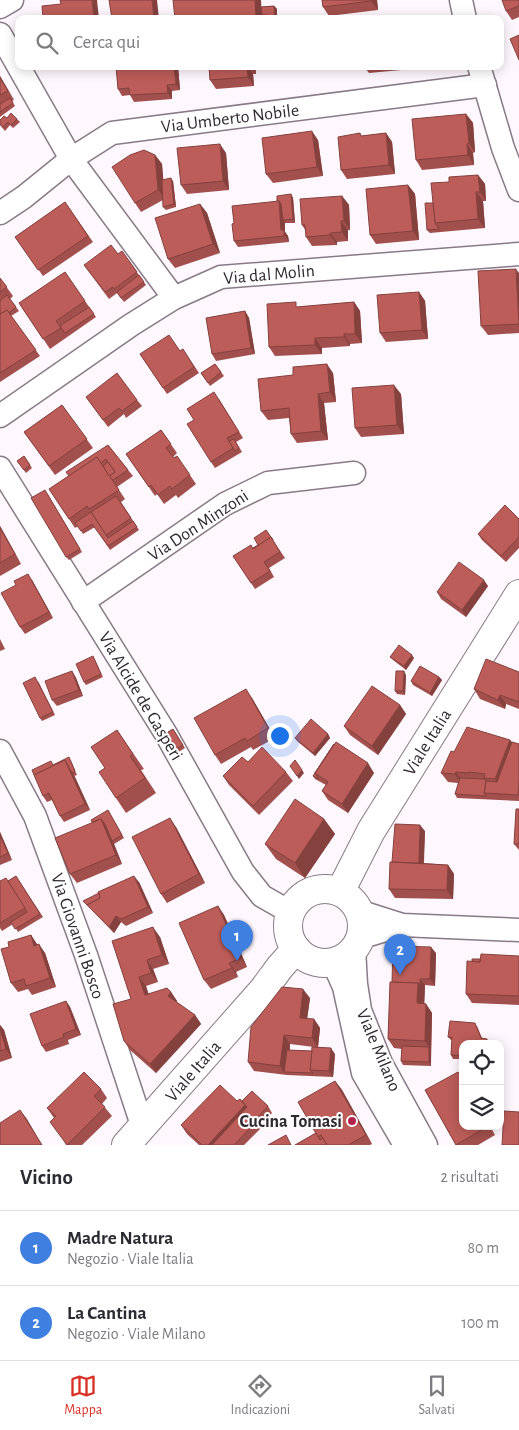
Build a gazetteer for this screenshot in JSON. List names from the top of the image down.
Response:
{
  "streets": {
    "main road": ["Viale Italia"],
    "street": [
      "Via Umberto Nobile",
      "Via dal Molin",
      "Via Don Minzoni",
      "Via Alcide de Gasperi",
      "Via Giovanni Bosco",
      "Viale Milano"
    ]
  },
  "crossings": [
    ["Via Don Minzoni", "Via Alcide de Gasperi"],
    ["Via Alcide de Gasperi", "Viale Italia"],
    ["Via Alcide de Gasperi", "Viale Milano"],
    ["Viale Italia", "Via Giovanni Bosco"],
    ["Viale Italia", "Viale Milano"]
  ],
  "places": ["Cucina Tomasi"],
  "page": {
    "search": "Cerca qui",
    "pins": ["1", "2"],
    "heading": ["Vicino", "2 risultati"],
    "list": [
      {
        "mark": "1",
        "name": "Madre Natura",
        "note": "Negozio · Viale Italia",
        "value": "80 m"
      },
      {
        "mark": "2",
        "name": "La Cantina",
        "note": "Negozio · Viale Milano",
        "value": "100 m"
      }
    ],
    "nav": ["Mappa", "Indicazioni", "Salvati"]
  }
}
